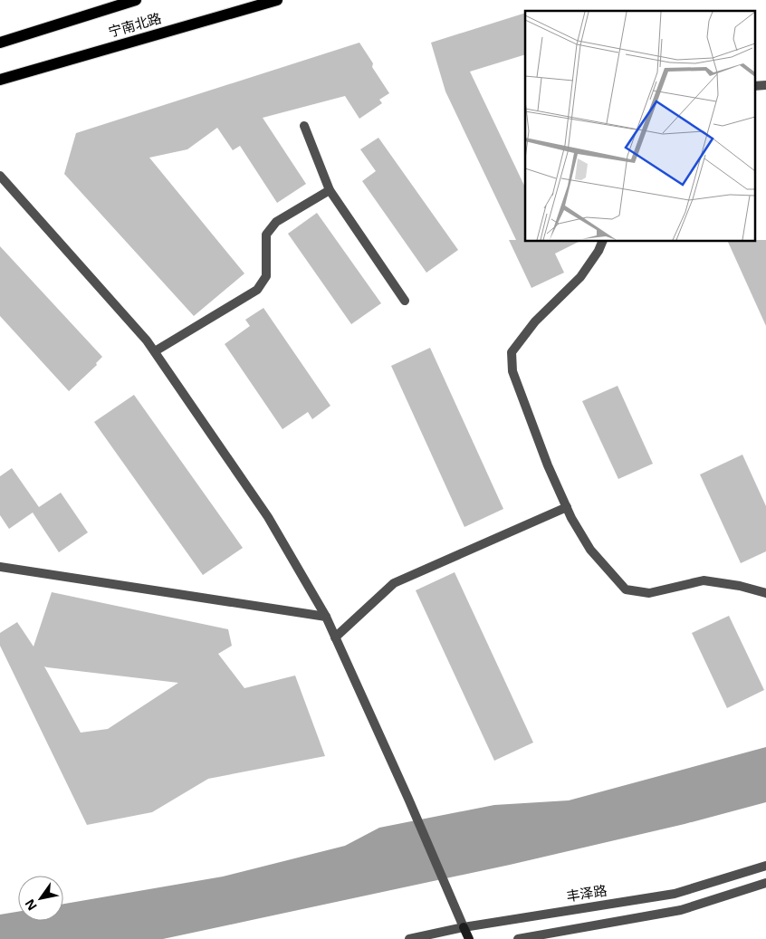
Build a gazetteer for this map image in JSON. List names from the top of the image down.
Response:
{
  "streets": {
    "main road": ["宁南北路"],
    "street": ["丰泽路"]
  },
  "north": "bottom left"
}
